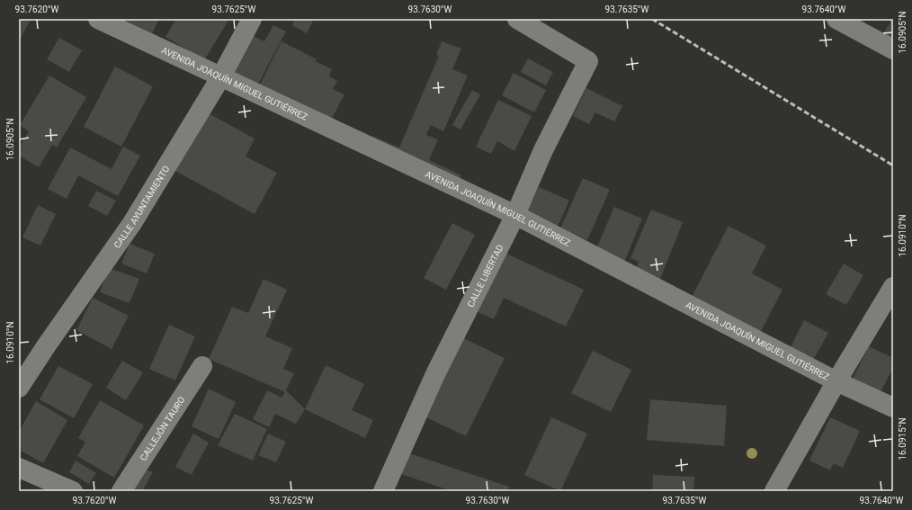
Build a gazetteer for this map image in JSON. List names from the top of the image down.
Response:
{
  "streets": {
    "street": [
      "AVENIDA JOAQUÍN MIGUEL GUTIÉRREZ",
      "CALLE AYUNTAMIENTO",
      "CALLE LIBERTAD",
      "CALLEJÓN TAURO"
    ]
  },
  "crossings": [
    ["AVENIDA JOAQUÍN MIGUEL GUTIÉRREZ", "CALLE AYUNTAMIENTO"],
    ["AVENIDA JOAQUÍN MIGUEL GUTIÉRREZ", "CALLE LIBERTAD"]
  ],
  "coordinates": [
    "93.7620°W",
    "93.7625°W",
    "93.7630°W",
    "93.7635°W",
    "93.7640°W",
    "16.0905°N",
    "16.0910°N",
    "16.0915°N"
  ]
}
